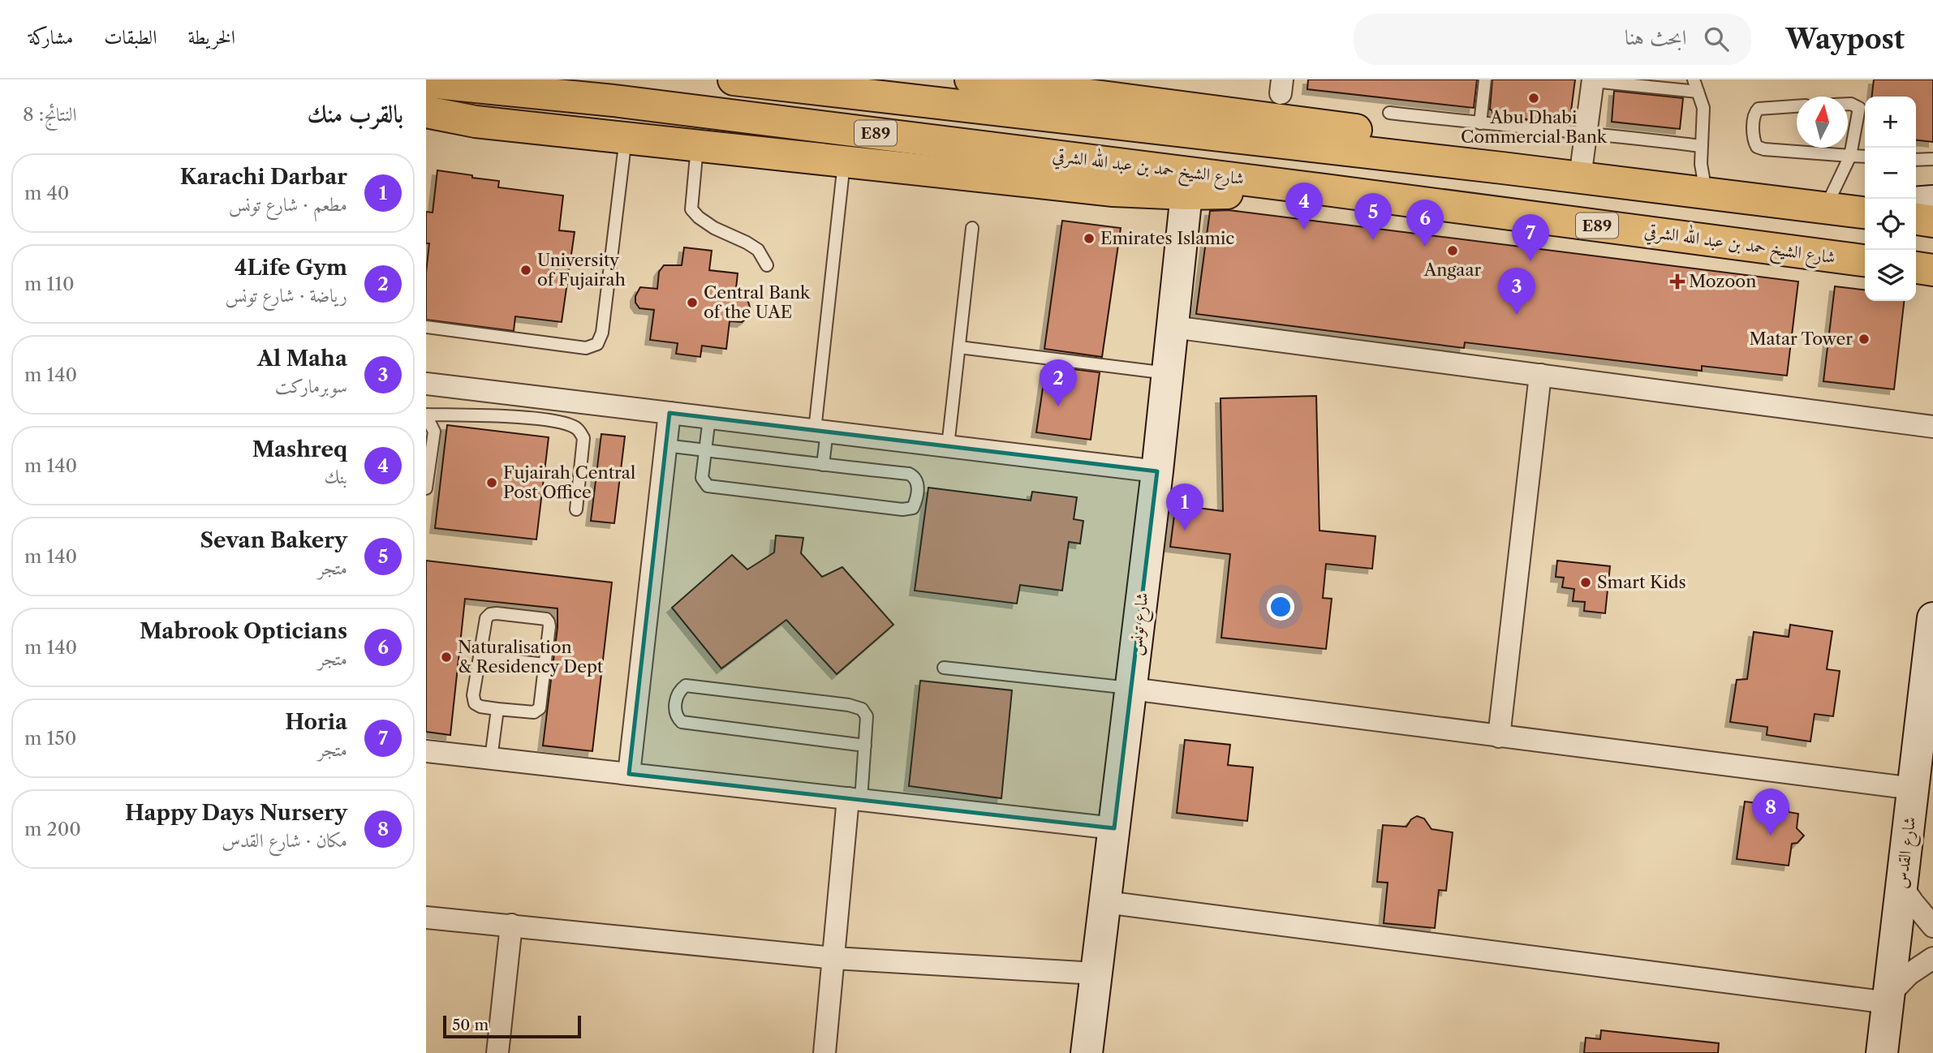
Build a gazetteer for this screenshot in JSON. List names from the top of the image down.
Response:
{
  "streets": {
    "highway": ["E89", "شارع الشيخ حمد بن عبد الله الشرقي"],
    "street": ["شارع تونس", "شارع القدس"]
  },
  "places": {
    "other": [
      "Abu Dhabi Commercial Bank",
      "Emirates Islamic",
      "Angaar",
      "University of Fujairah",
      "Central Bank of the UAE",
      "Matar Tower",
      "Fujairah Central Post Office",
      "Smart Kids",
      "Naturalisation & Residency Dept"
    ],
    "health": ["Mozoon"]
  },
  "scale_bar": "50 m",
  "north": "top",
  "page": {
    "header": "Waypost",
    "search": "ابحث هنا",
    "nav": ["الخريطة", "الطبقات", "مشاركة"],
    "heading": ["بالقرب منك", "النتائج: 8"],
    "map_buttons": ["+", "−"],
    "list": [
      {
        "mark": "1",
        "name": "Karachi Darbar",
        "note": "مطعم · شارع تونس",
        "value": "40 m"
      },
      {
        "mark": "2",
        "name": "4Life Gym",
        "note": "رياضة · شارع تونس",
        "value": "110 m"
      },
      {
        "mark": "3",
        "name": "Al Maha",
        "note": "سوبرماركت",
        "value": "140 m"
      },
      {
        "mark": "4",
        "name": "Mashreq",
        "note": "بنك",
        "value": "140 m"
      },
      {
        "mark": "5",
        "name": "Sevan Bakery",
        "note": "متجر",
        "value": "140 m"
      },
      {
        "mark": "6",
        "name": "Mabrook Opticians",
        "note": "متجر",
        "value": "140 m"
      },
      {
        "mark": "7",
        "name": "Horia",
        "note": "متجر",
        "value": "150 m"
      },
      {
        "mark": "8",
        "name": "Happy Days Nursery",
        "note": "مكان · شارع القدس",
        "value": "200 m"
      }
    ],
    "pins": [
      "4",
      "5",
      "6",
      "7",
      "3",
      "2",
      "1",
      "8"
    ],
    "scale": "50 m"
  }
}
